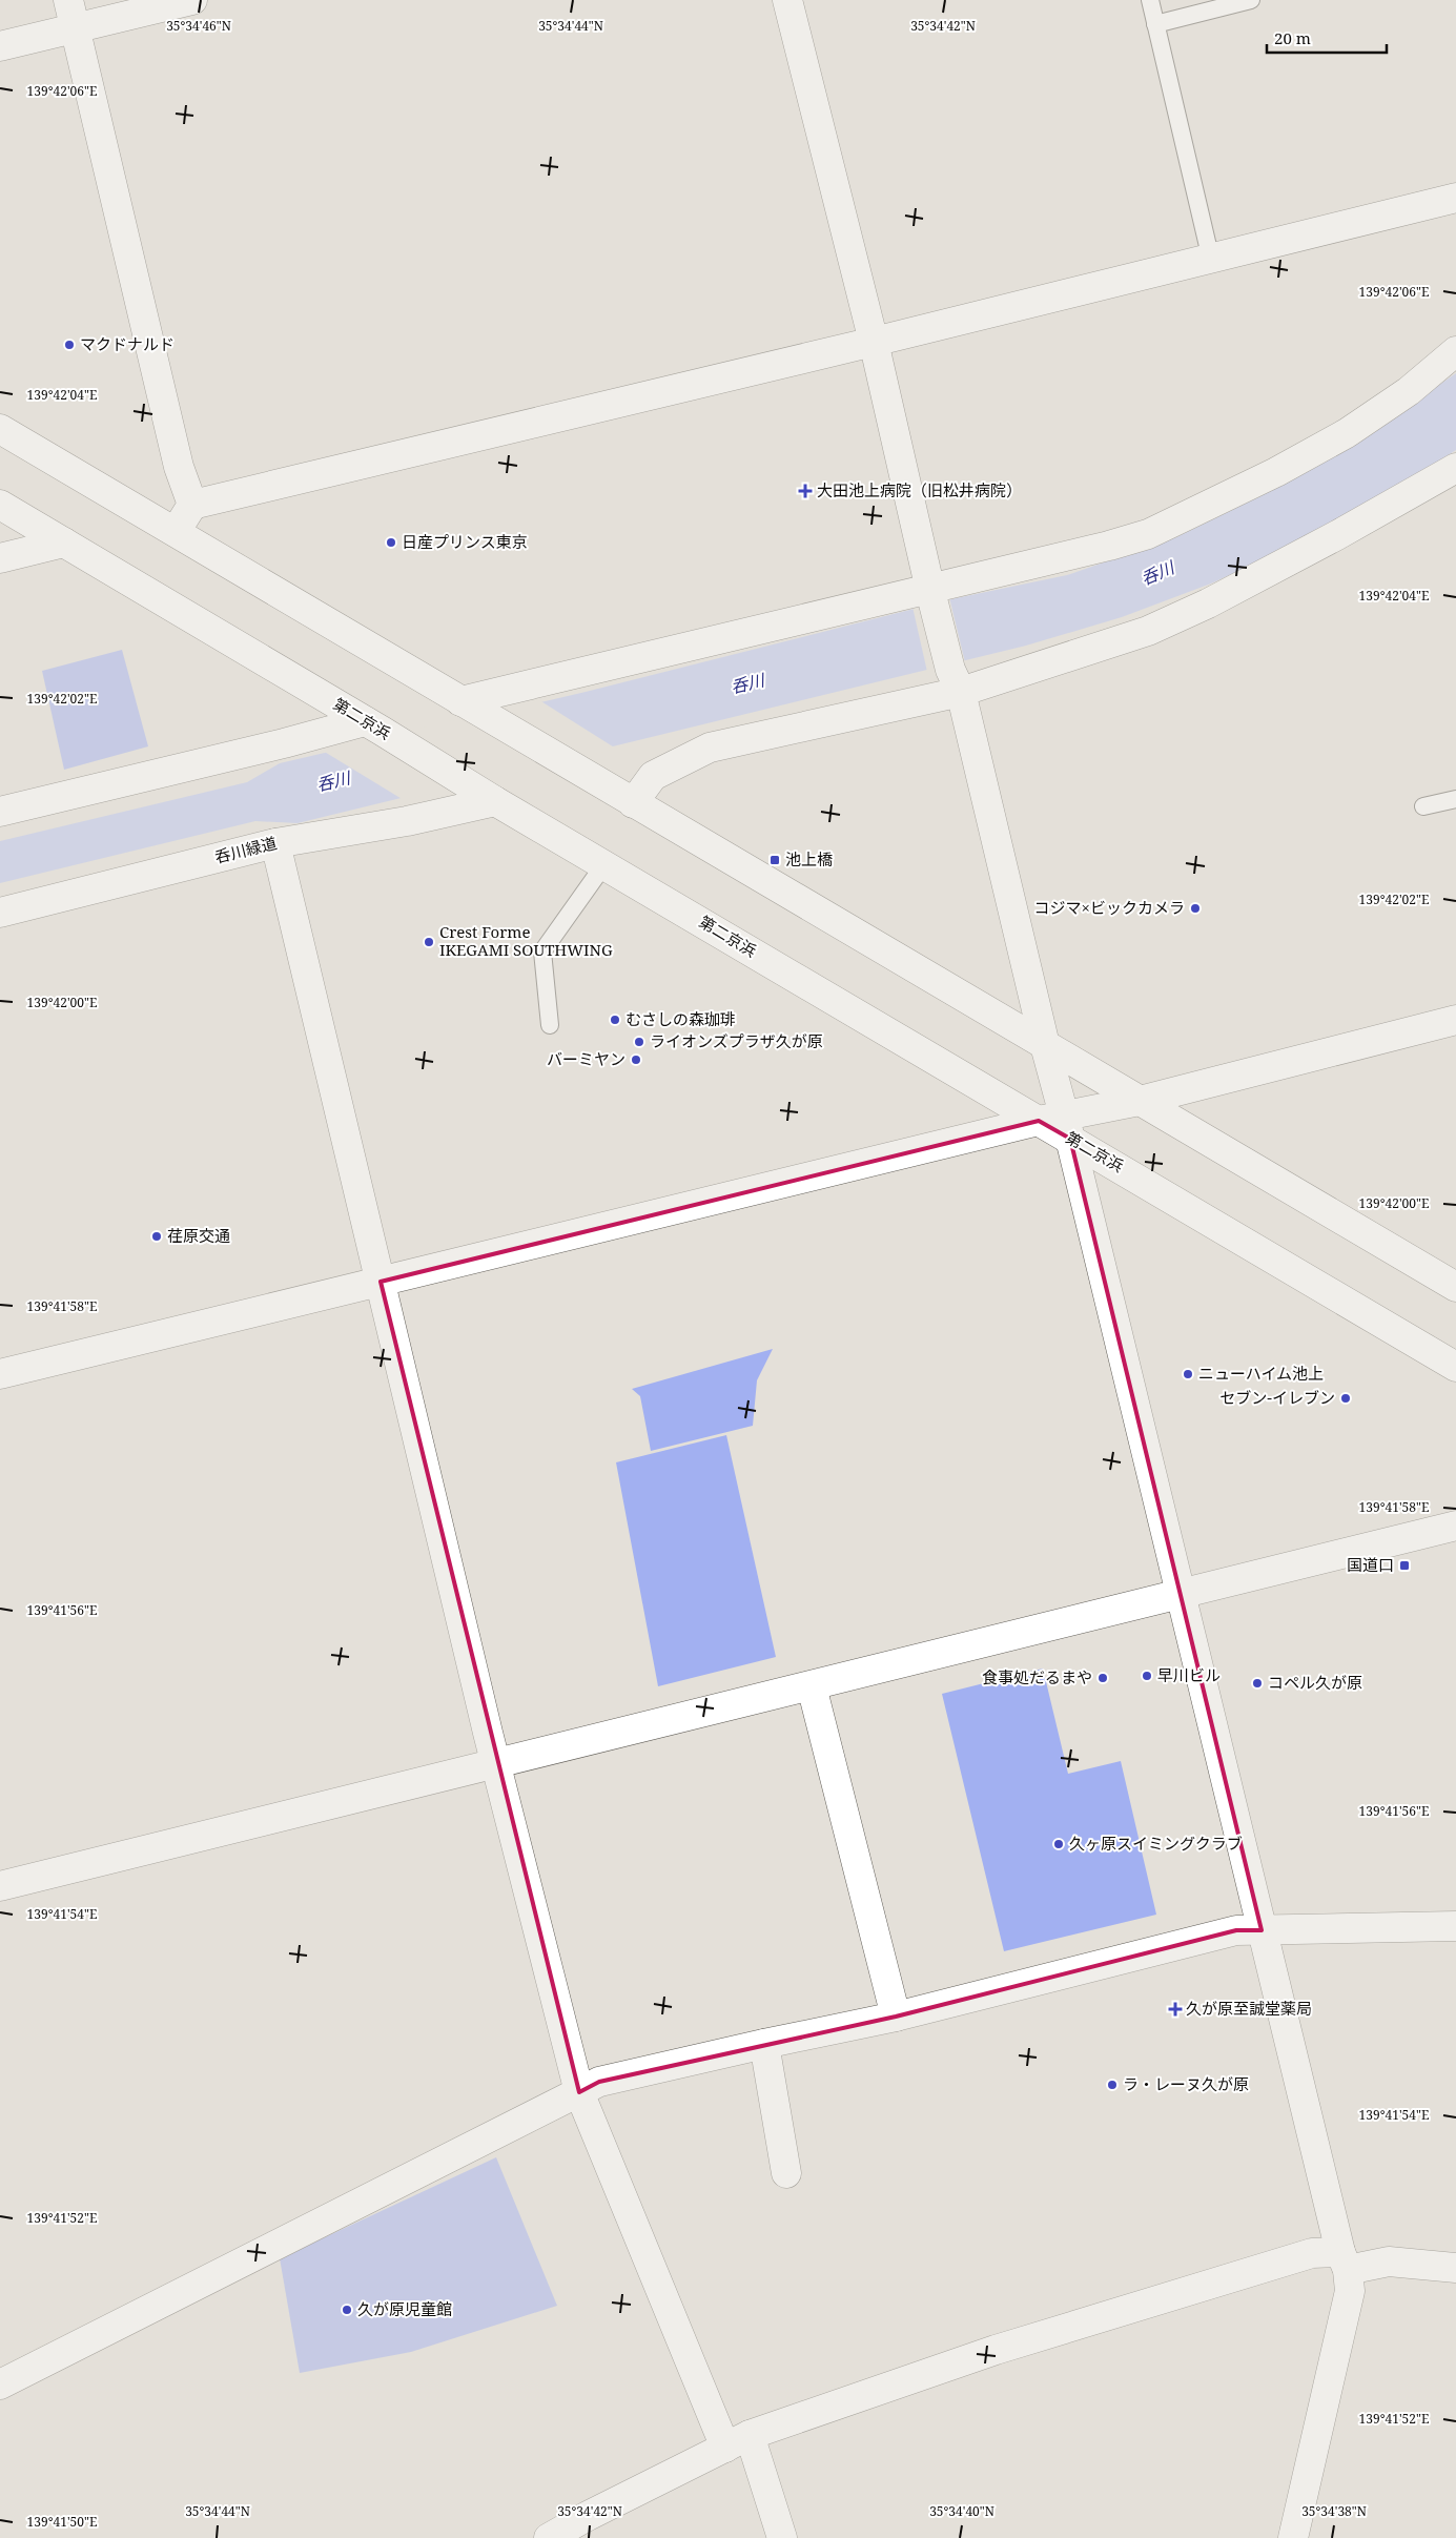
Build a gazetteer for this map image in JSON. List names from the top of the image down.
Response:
{
  "streets": {
    "main road": ["第二京浜", "呑川緑道"]
  },
  "crossings": [
    ["第二京浜", "呑川緑道"]
  ],
  "water": ["呑川"],
  "places": {
    "other": [
      "マクドナルド",
      "日産プリンス東京",
      "コジマ×ビックカメラ",
      "Crest Forme IKEGAMI SOUTHWING",
      "むさしの森珈琲",
      "ライオンズプラザ久が原",
      "バーミヤン",
      "荏原交通",
      "ニューハイム池上",
      "セブン-イレブン",
      "早川ビル",
      "食事処だるまや",
      "コペル久が原",
      "久ヶ原スイミングクラブ",
      "ラ・レーヌ久が原",
      "久が原児童館"
    ],
    "health": ["大田池上病院（旧松井病院）", "久が原至誠堂薬局"],
    "transit": ["池上橋", "国道口"]
  },
  "scale_bar": "20 m",
  "coordinates": [
    "35°34'46\"N",
    "35°34'44\"N",
    "35°34'42\"N",
    "139°42'06\"E",
    "139°42'04\"E",
    "139°42'02\"E",
    "139°42'00\"E",
    "139°41'58\"E",
    "139°41'56\"E",
    "139°41'54\"E",
    "139°41'52\"E",
    "35°34'40\"N",
    "35°34'38\"N",
    "139°41'50\"E"
  ]
}
